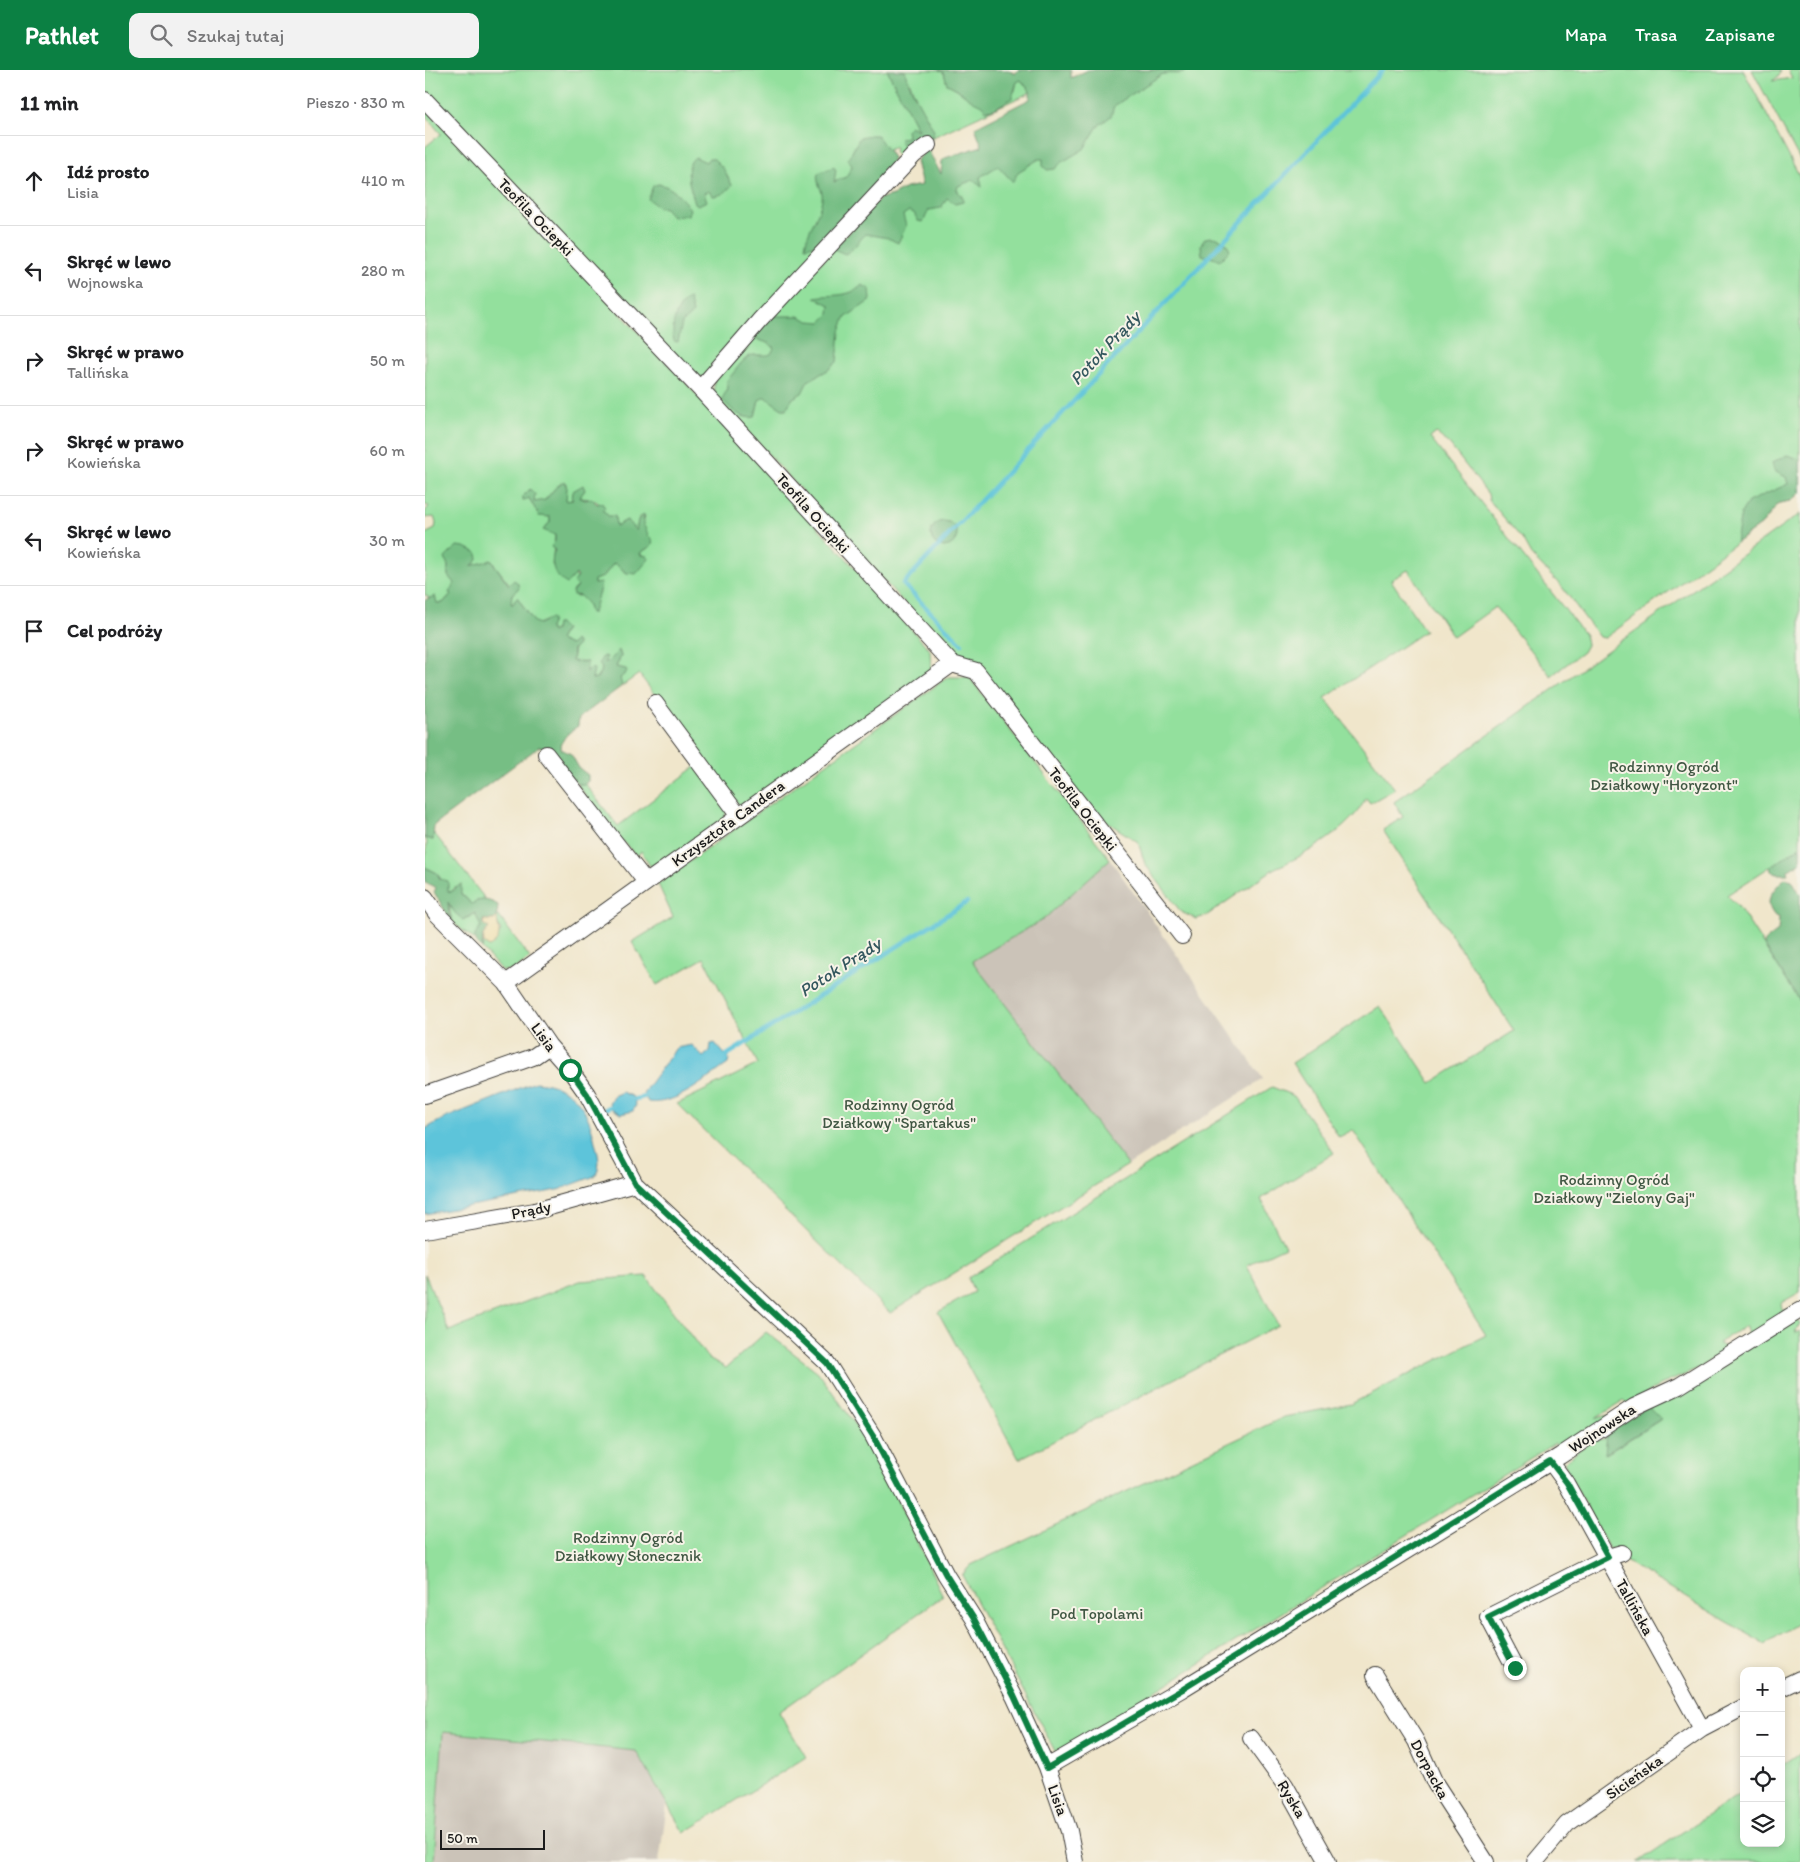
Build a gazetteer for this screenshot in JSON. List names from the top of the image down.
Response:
{
  "streets": {
    "street": [
      "Teofila Ociepki",
      "Krzysztofa Candera",
      "Lisia",
      "Prądy",
      "Wojnowska",
      "Tallińska",
      "Dorpacka",
      "Sicieńska",
      "Ryska"
    ]
  },
  "crossings": [
    ["Teofila Ociepki", "Krzysztofa Candera"],
    ["Krzysztofa Candera", "Lisia"],
    ["Lisia", "Prądy"],
    ["Lisia", "Wojnowska"],
    ["Wojnowska", "Tallińska"],
    ["Tallińska", "Sicieńska"]
  ],
  "water": ["Potok Prądy"],
  "parks": [
    "Rodzinny Ogród Działkowy \"Horyzont\"",
    "Rodzinny Ogród Działkowy \"Spartakus\"",
    "Rodzinny Ogród Działkowy \"Zielony Gaj\"",
    "Rodzinny Ogród Działkowy Słonecznik",
    "Pod Topolami"
  ],
  "scale_bar": "50 m",
  "page": {
    "header": "Pathlet",
    "search": "Szukaj tutaj",
    "nav": ["Mapa", "Trasa", "Zapisane"],
    "heading": ["11 min", "Pieszo · 830 m"],
    "list": [
      ["Idź prosto", "Lisia", "410 m"],
      ["Skręć w lewo", "Wojnowska", "280 m"],
      ["Skręć w prawo", "Tallińska", "50 m"],
      ["Skręć w prawo", "Kowieńska", "60 m"],
      ["Skręć w lewo", "Kowieńska", "30 m"],
      "Cel podróży"
    ],
    "map_buttons": ["+", "−"],
    "scale": "50 m"
  }
}
